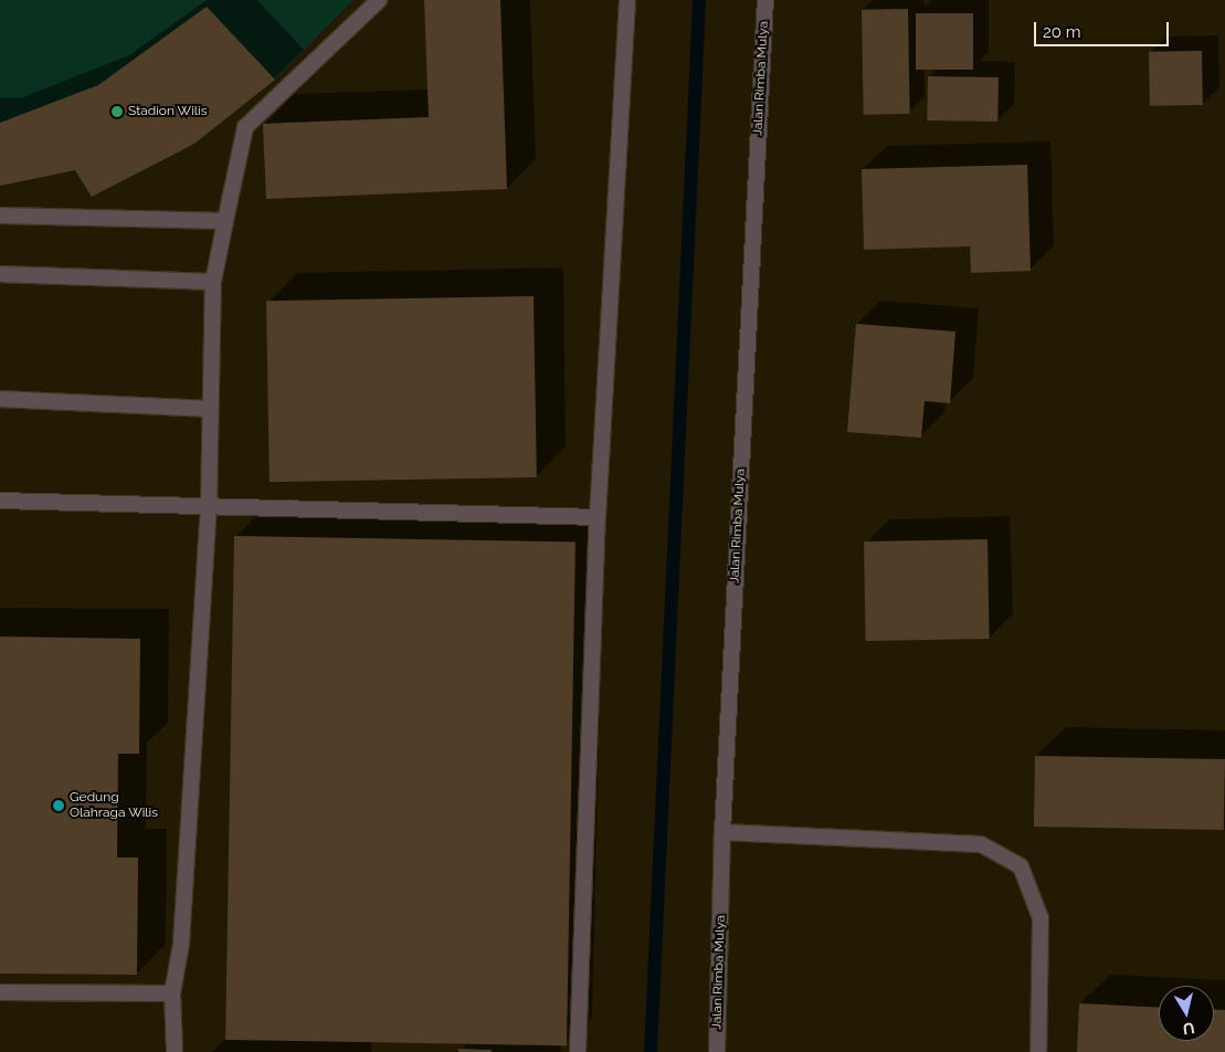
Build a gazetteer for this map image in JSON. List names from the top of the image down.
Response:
{
  "streets": {
    "street": ["Jalan Rimba Mulya"]
  },
  "places": ["Stadion Wilis", "Gedung Olahraga Wilis"],
  "scale_bar": "20 m",
  "north": "bottom"
}
